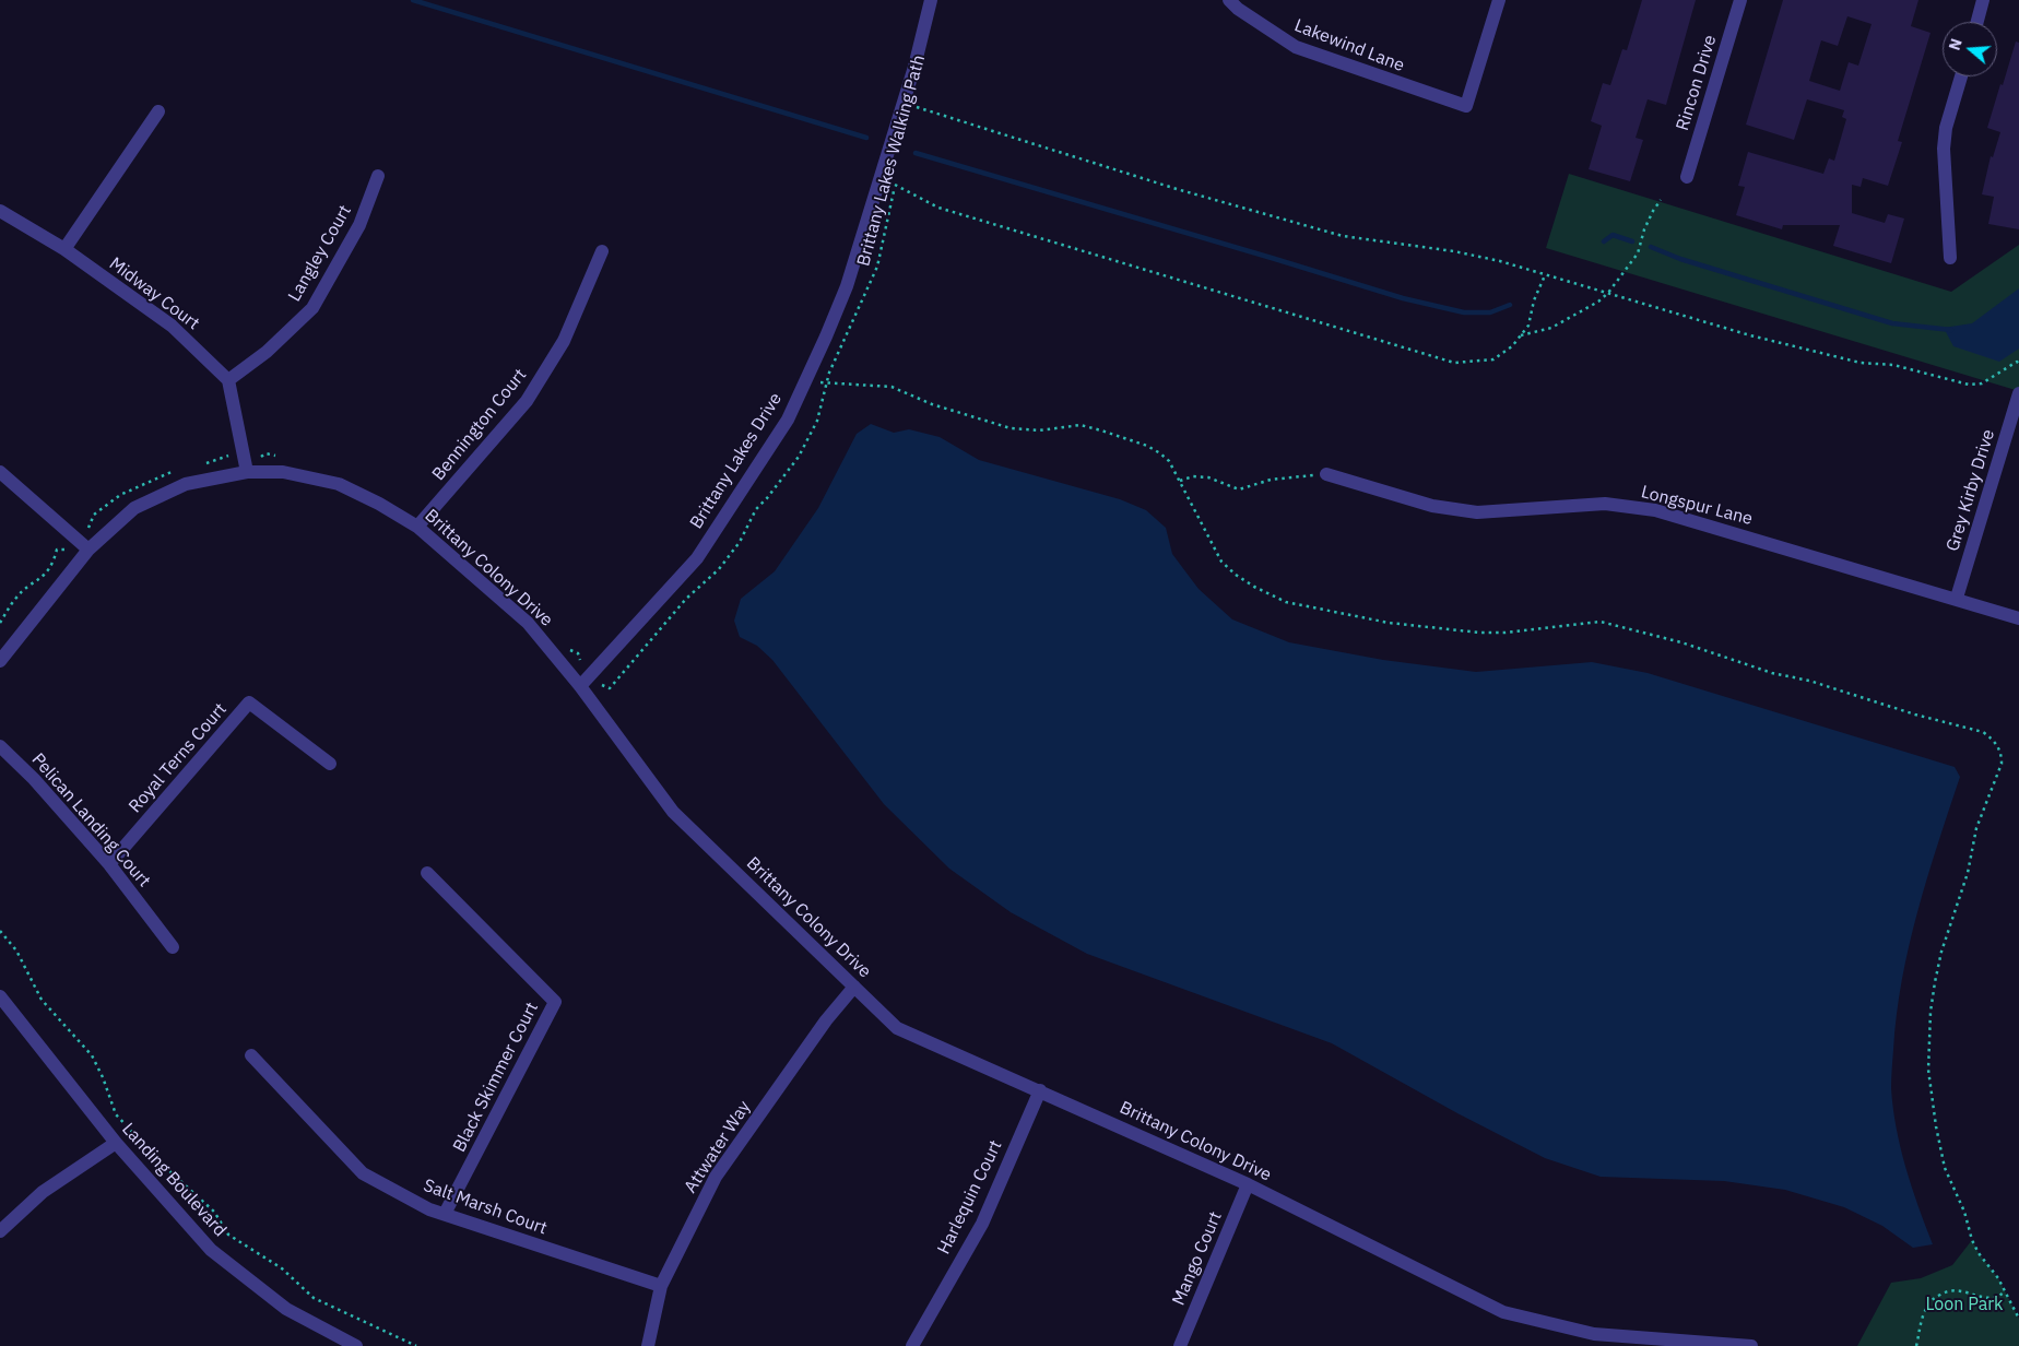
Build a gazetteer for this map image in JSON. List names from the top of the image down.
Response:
{
  "streets": {
    "street": [
      "Lakewind Lane",
      "Rincon Drive",
      "Langley Court",
      "Midway Court",
      "Bennington Court",
      "Brittany Lakes Drive",
      "Grey Kirby Drive",
      "Longspur Lane",
      "Brittany Colony Drive",
      "Royal Terns Court",
      "Pelican Landing Court",
      "Black Skimmer Court",
      "Attwater Way",
      "Landing Boulevard",
      "Harlequin Court",
      "Salt Marsh Court",
      "Mango Court"
    ],
    "path": ["Brittany Lakes Walking Path"]
  },
  "crossings": [
    ["Brittany Lakes Walking Path", "Brittany Lakes Drive"],
    ["Langley Court", "Midway Court"],
    ["Bennington Court", "Brittany Colony Drive"],
    ["Brittany Lakes Drive", "Brittany Colony Drive"],
    ["Grey Kirby Drive", "Longspur Lane"],
    ["Brittany Colony Drive", "Attwater Way"],
    ["Brittany Colony Drive", "Harlequin Court"],
    ["Brittany Colony Drive", "Mango Court"],
    ["Royal Terns Court", "Pelican Landing Court"],
    ["Black Skimmer Court", "Salt Marsh Court"],
    ["Attwater Way", "Salt Marsh Court"]
  ],
  "parks": ["Loon Park"],
  "north": "left"
}
